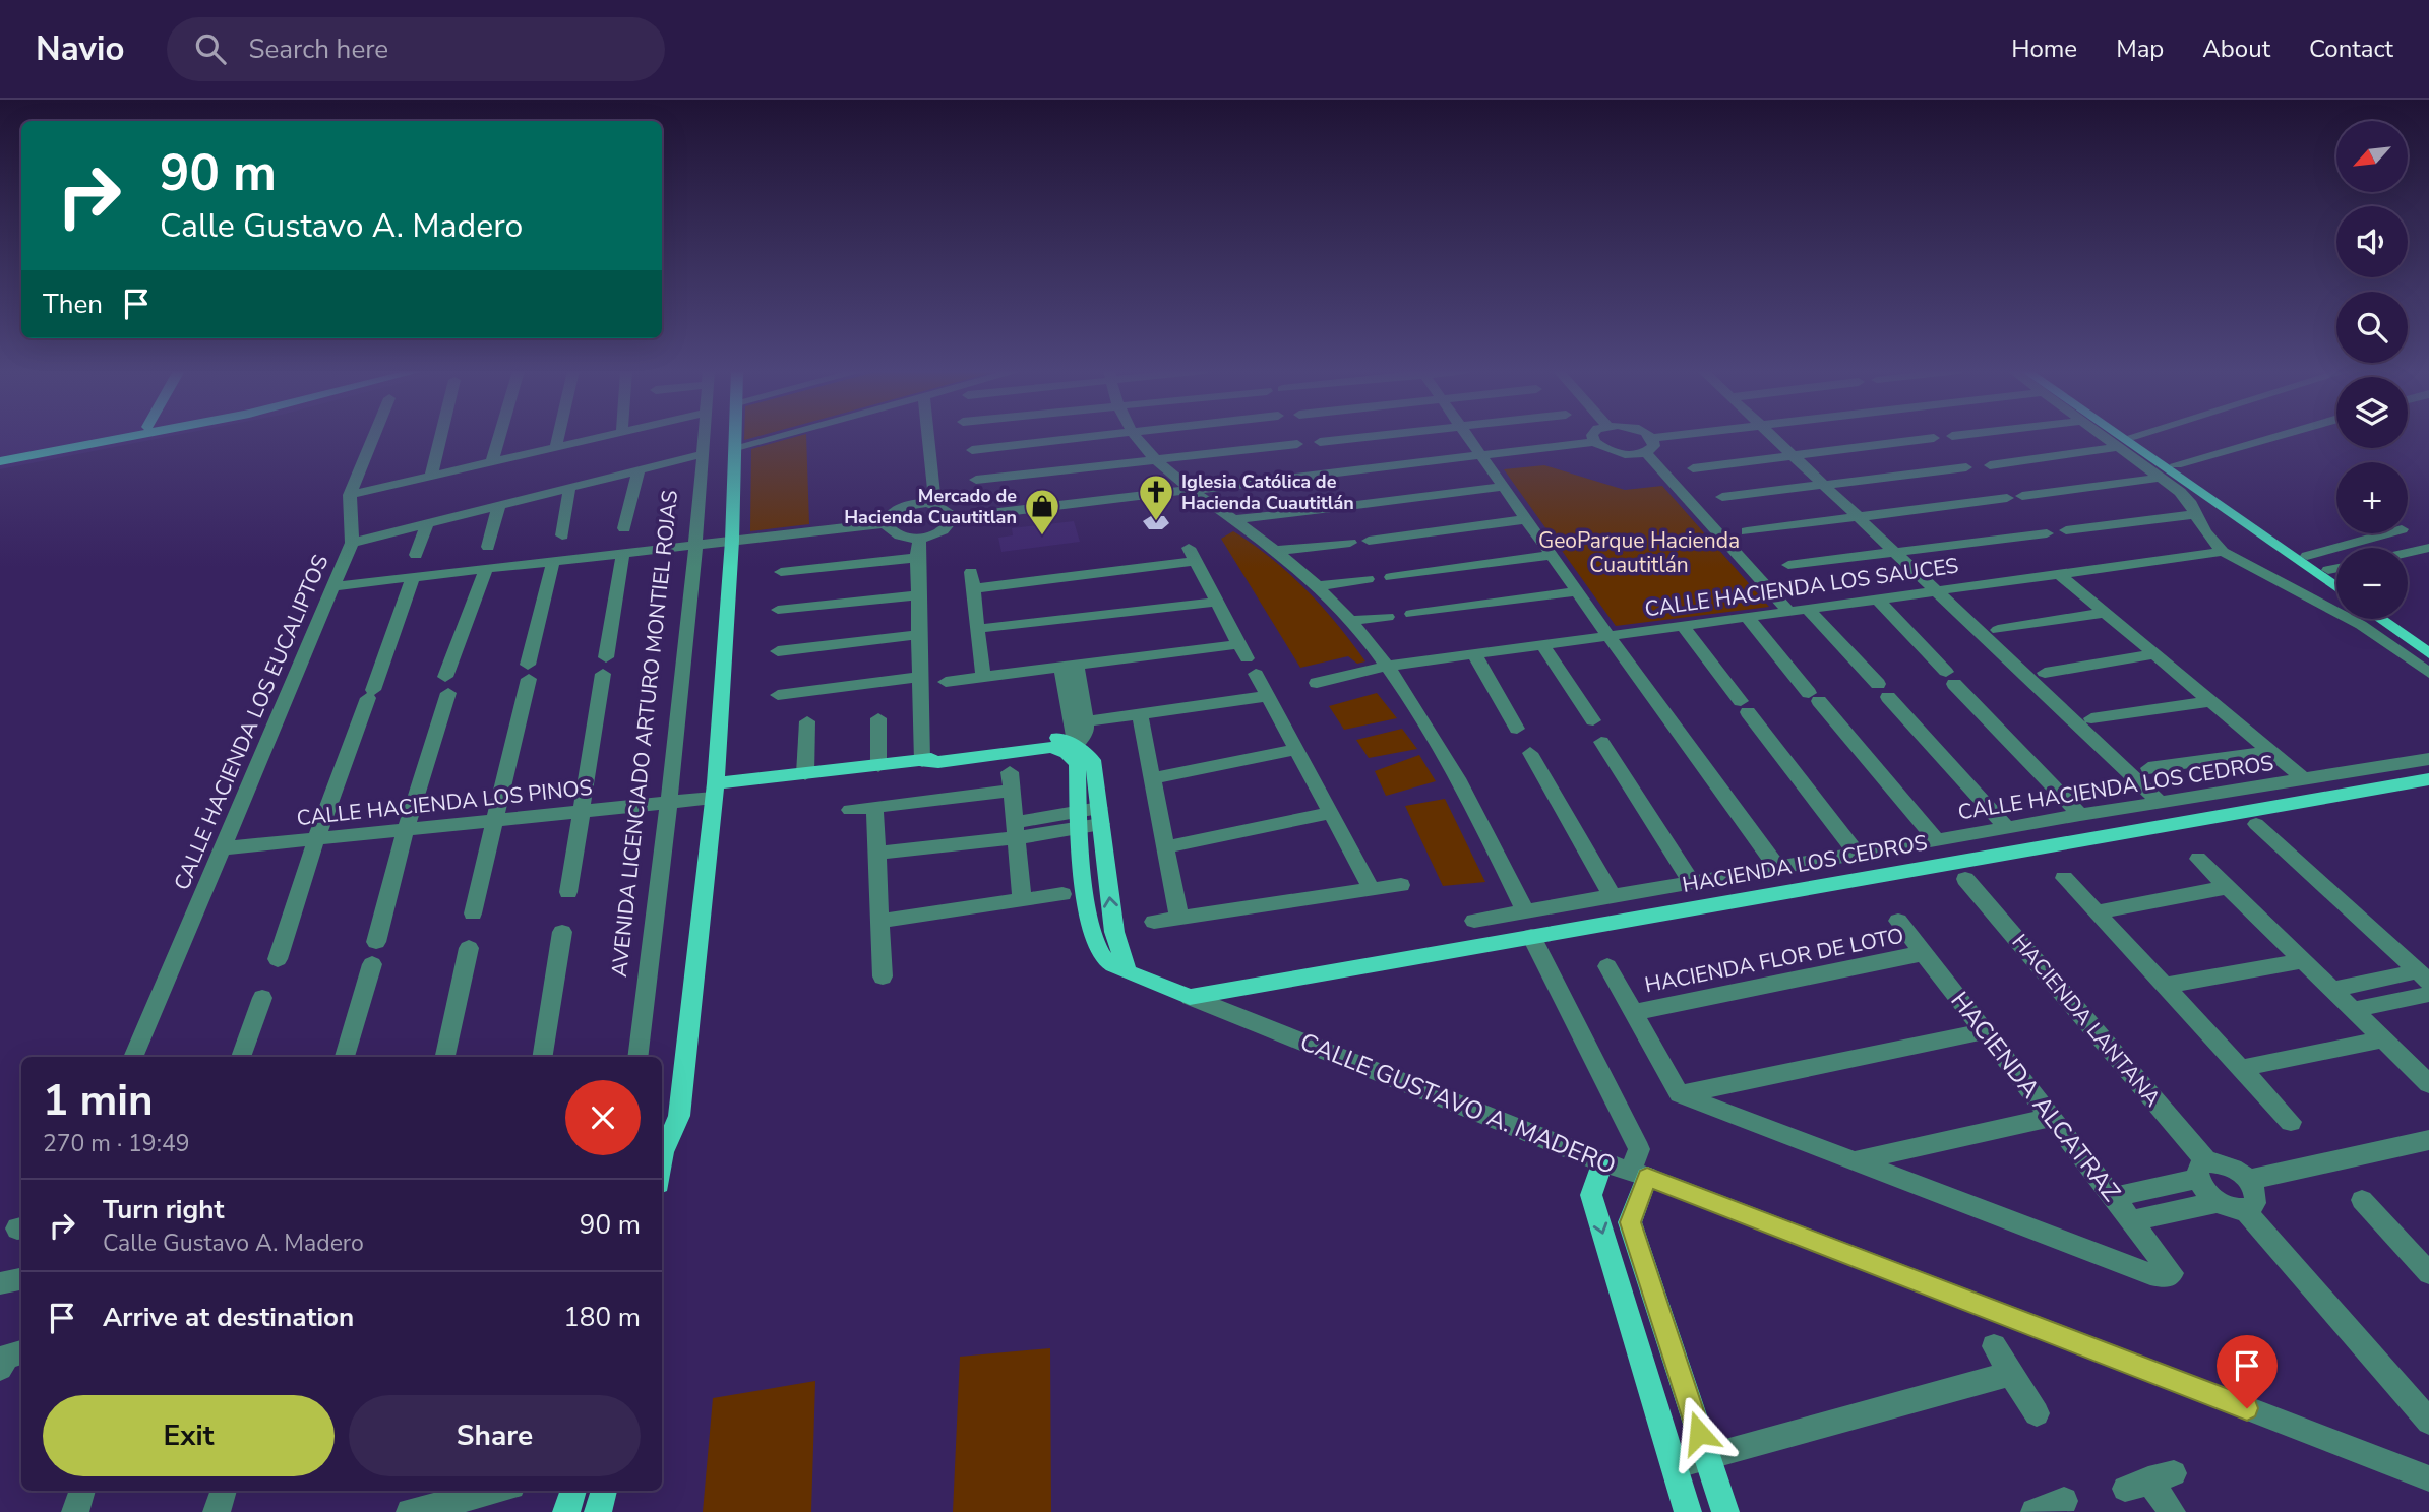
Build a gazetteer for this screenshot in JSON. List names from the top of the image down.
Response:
{
  "streets": {
    "main road": ["CALLE HACIENDA LOS PINOS", "HACIENDA LOS CEDROS", "CALLE GUSTAVO A. MADERO"],
    "street": [
      "CALLE HACIENDA LOS SAUCES",
      "CALLE HACIENDA LOS EUCALIPTOS",
      "AVENIDA LICENCIADO ARTURO MONTIEL ROJAS",
      "CALLE HACIENDA LOS CEDROS",
      "HACIENDA FLOR DE LOTO",
      "HACIENDA LANTANA",
      "HACIENDA ALCATRAZ"
    ]
  },
  "crossings": [
    ["CALLE HACIENDA LOS EUCALIPTOS", "CALLE HACIENDA LOS PINOS"],
    ["AVENIDA LICENCIADO ARTURO MONTIEL ROJAS", "CALLE HACIENDA LOS PINOS"],
    ["CALLE HACIENDA LOS PINOS", "CALLE GUSTAVO A. MADERO"],
    ["HACIENDA LOS CEDROS", "CALLE GUSTAVO A. MADERO"],
    ["HACIENDA FLOR DE LOTO", "HACIENDA ALCATRAZ"]
  ],
  "parks": ["GeoParque Hacienda Cuautitlán"],
  "places": {
    "church": ["Iglesia Católica de Hacienda Cuautitlán"],
    "shop": ["Mercado de Hacienda Cuautitlan"]
  },
  "north": "bottom left",
  "page": {
    "header": "Navio",
    "search": "Search here",
    "nav": [
      "Home",
      "Map",
      "About",
      "Contact"
    ],
    "map_buttons": ["+", "−"],
    "turn": ["90 m", "Calle Gustavo A. Madero"],
    "then": "Then",
    "heading": ["1 min", "270 m · 19:49"],
    "list": [
      {
        "name": "Turn right",
        "note": "Calle Gustavo A. Madero",
        "value": "90 m"
      },
      {
        "name": "Arrive at destination",
        "value": "180 m"
      }
    ],
    "buttons": ["Exit", "Share"]
  }
}
